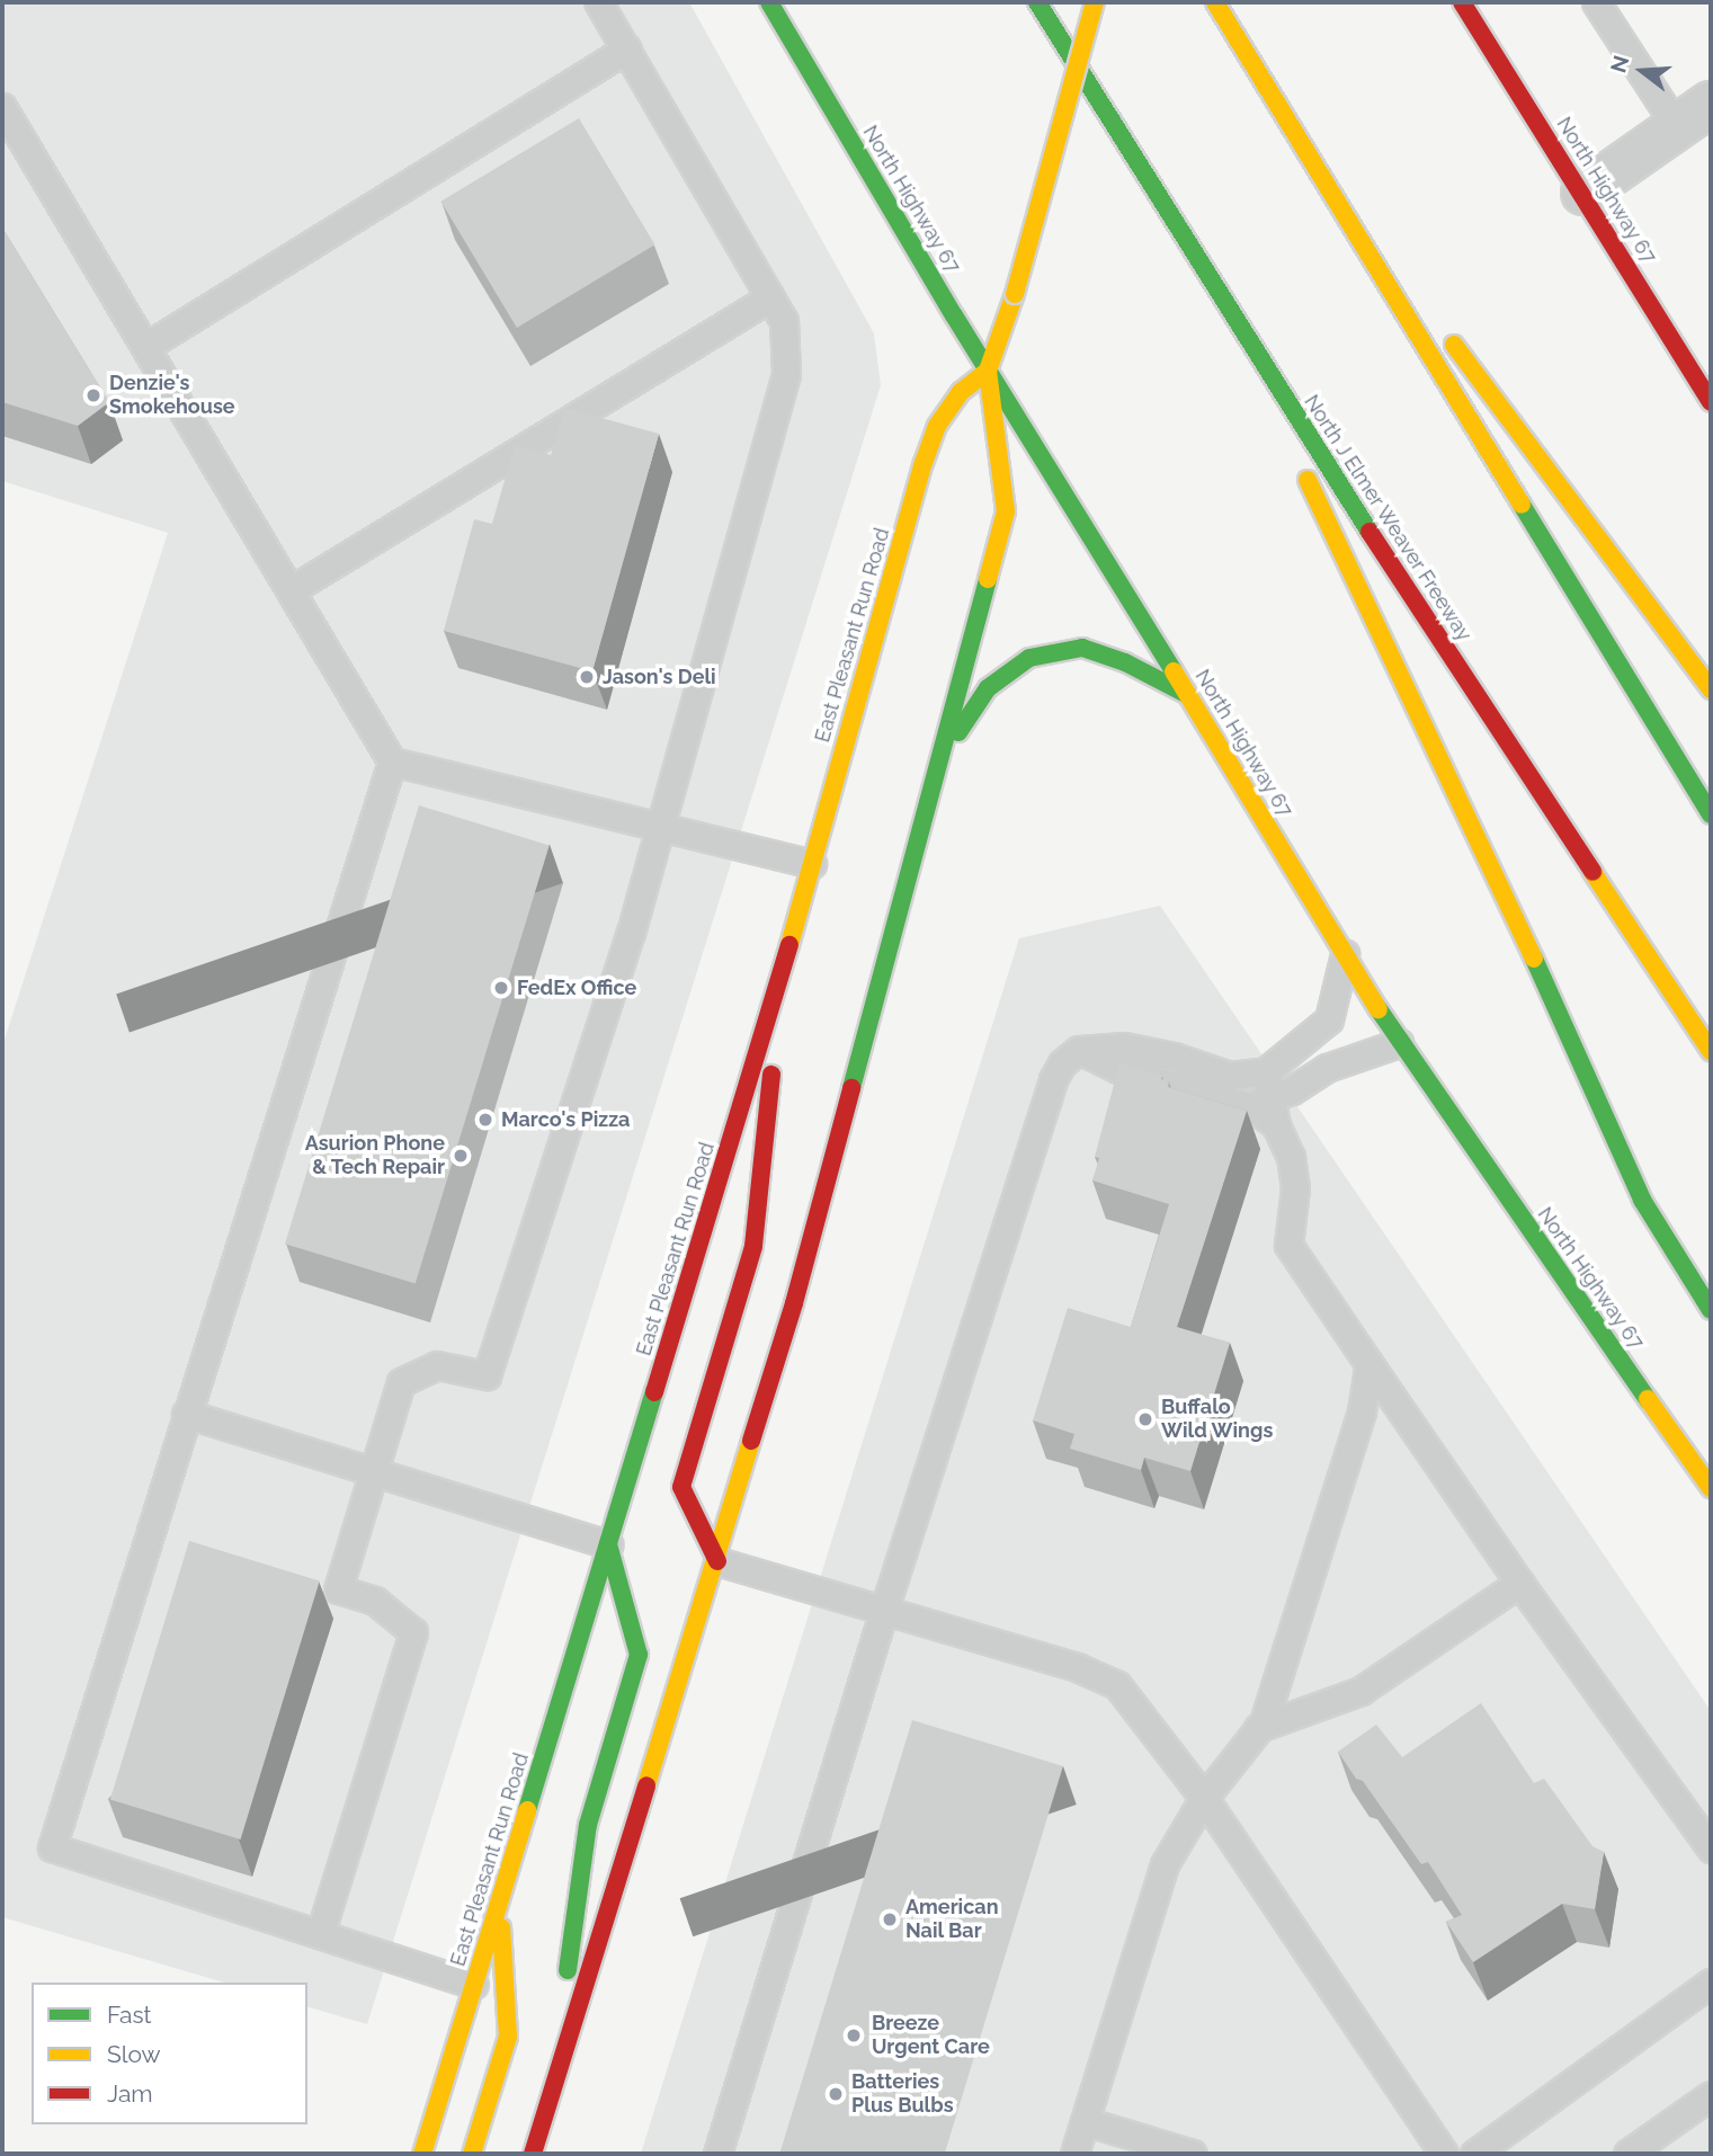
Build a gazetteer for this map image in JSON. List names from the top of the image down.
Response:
{
  "streets": {
    "main road": ["North Highway 67", "North J Elmer Weaver Freeway", "East Pleasant Run Road"]
  },
  "crossings": [
    ["North Highway 67", "East Pleasant Run Road"]
  ],
  "places": [
    "Denzie's Smokehouse",
    "Jason's Deli",
    "FedEx Office",
    "Marco's Pizza",
    "Asurion Phone & Tech Repair",
    "Buffalo Wild Wings",
    "American Nail Bar",
    "Breeze Urgent Care",
    "Batteries Plus Bulbs"
  ],
  "legend": ["Fast", "Slow", "Jam"],
  "north": "left"
}
